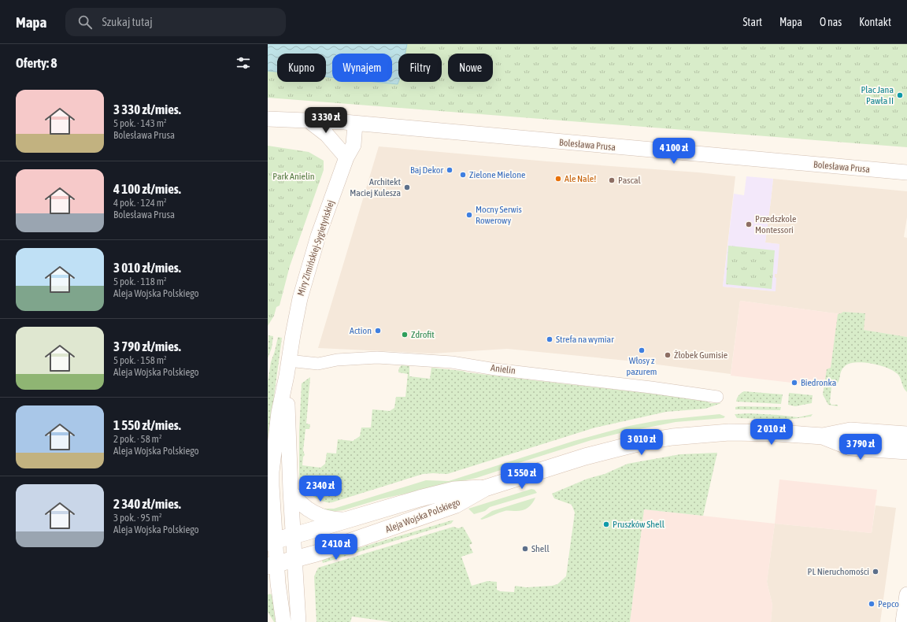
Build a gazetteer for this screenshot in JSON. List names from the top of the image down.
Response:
{
  "streets": {
    "main road": ["Aleja Wojska Polskiego"],
    "street": ["Bolesława Prusa", "Miry Zimińskiej-Sygietyńskiej", "Anielin"]
  },
  "crossings": [
    ["Bolesława Prusa", "Miry Zimińskiej-Sygietyńskiej"],
    ["Miry Zimińskiej-Sygietyńskiej", "Anielin"],
    ["Miry Zimińskiej-Sygietyńskiej", "Aleja Wojska Polskiego"]
  ],
  "parks": ["Park Anielin"],
  "places": [
    "Plac Jana Pawła II",
    "Baj Dekor",
    "Zielone Mielone",
    "Ale Nale!",
    "Pascal",
    "Architekt Maciej Kulesza",
    "Mocny Serwis Rowerowy",
    "Przedszkole Montessori",
    "Action",
    "Zdrofit",
    "Strefa na wymiar",
    "Włosy z pazurem",
    "Żłobek Gumisie",
    "Biedronka",
    "Pruszków Shell",
    "Shell",
    "PL Nieruchomości",
    "Pepco"
  ],
  "page": {
    "header": "Mapa",
    "search": "Szukaj tutaj",
    "nav": [
      "Start",
      "Mapa",
      "O nas",
      "Kontakt"
    ],
    "heading": "Oferty: 8",
    "chip": [
      "Kupno",
      "Wynajem",
      "Filtry",
      "Nowe"
    ],
    "list": [
      {
        "name": "3 330 zł/mies.",
        "note": "5 pok. · 143 m² · Bolesława Prusa"
      },
      {
        "name": "4 100 zł/mies.",
        "note": "4 pok. · 124 m² · Bolesława Prusa"
      },
      {
        "name": "3 010 zł/mies.",
        "note": "5 pok. · 118 m² · Aleja Wojska Polskiego"
      },
      {
        "name": "3 790 zł/mies.",
        "note": "5 pok. · 158 m² · Aleja Wojska Polskiego"
      },
      {
        "name": "1 550 zł/mies.",
        "note": "2 pok. · 58 m² · Aleja Wojska Polskiego"
      },
      {
        "name": "2 340 zł/mies.",
        "note": "3 pok. · 95 m² · Aleja Wojska Polskiego"
      }
    ],
    "price": [
      "3 330 zł",
      "4 100 zł",
      "2 010 zł",
      "3 010 zł",
      "3 790 zł",
      "1 550 zł",
      "2 340 zł",
      "2 410 zł"
    ]
  }
}
